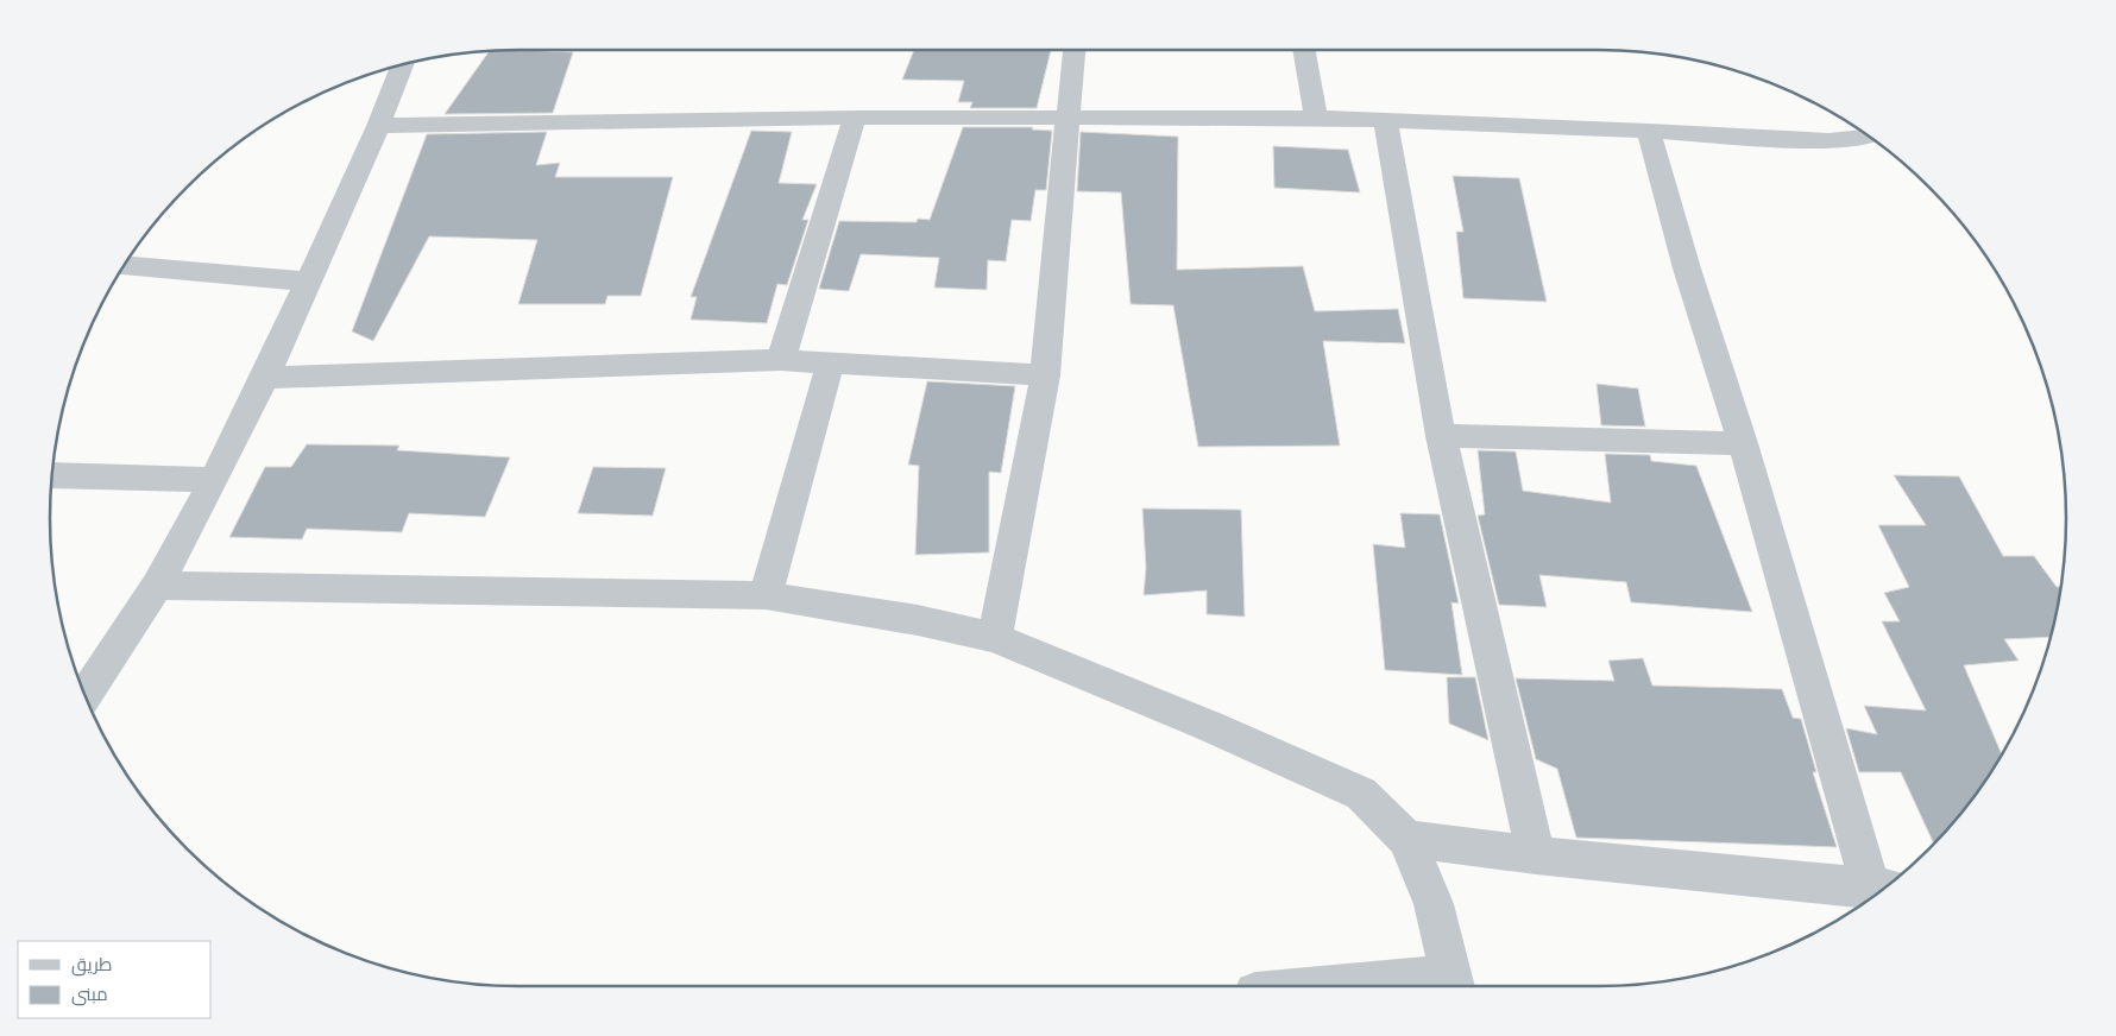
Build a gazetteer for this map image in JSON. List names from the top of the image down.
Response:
{
  "legend": ["طريق", "مبنى"]
}
